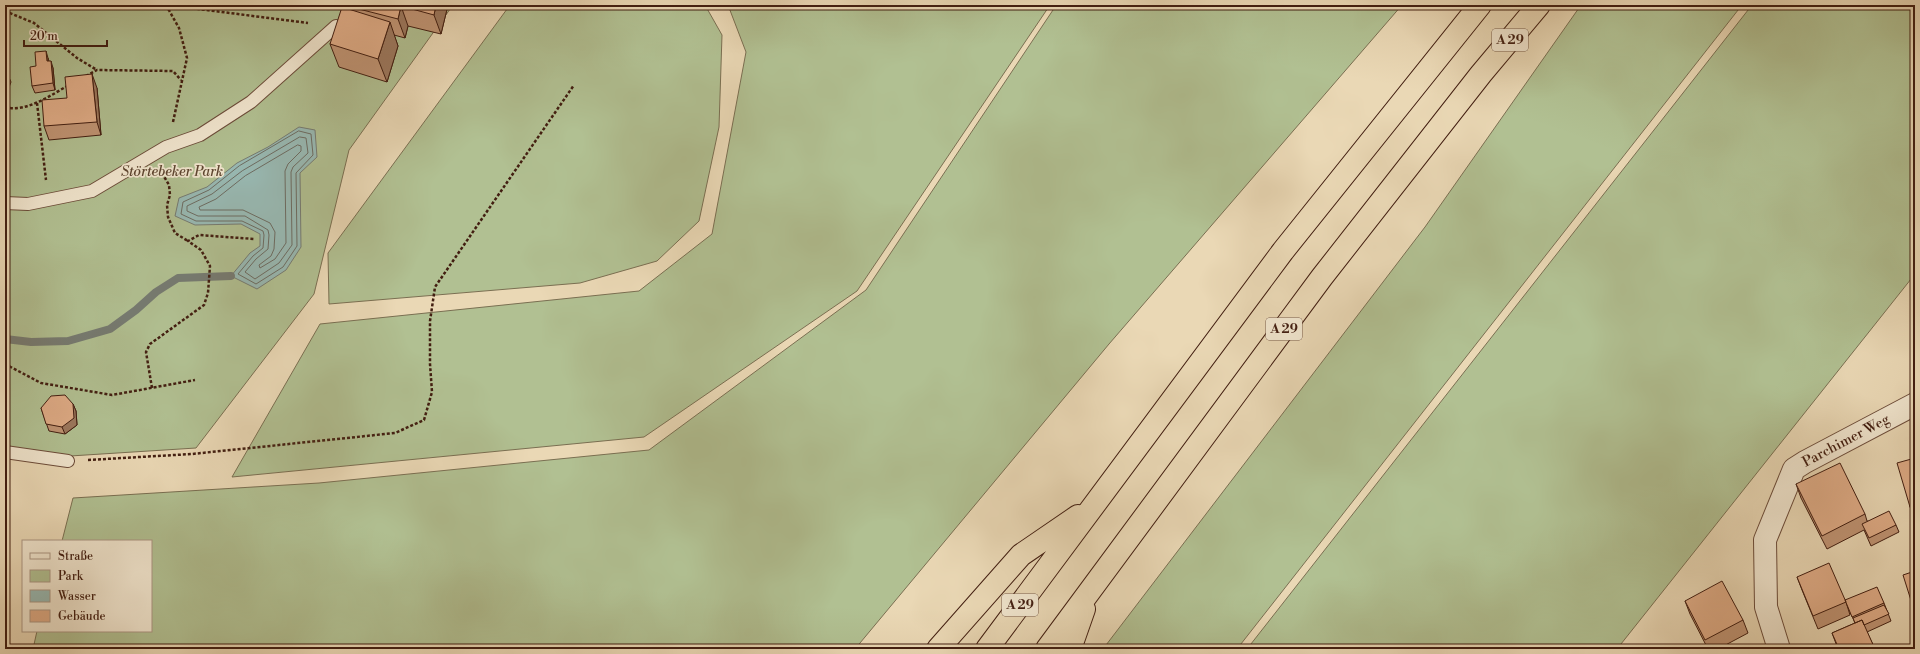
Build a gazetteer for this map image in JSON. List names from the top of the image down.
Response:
{
  "streets": {
    "highway": ["A 29"],
    "street": ["Parchimer Weg"]
  },
  "parks": ["Störtebeker Park"],
  "legend": [
    "Straße",
    "Park",
    "Wasser",
    "Gebäude"
  ],
  "scale_bar": "20 m"
}
